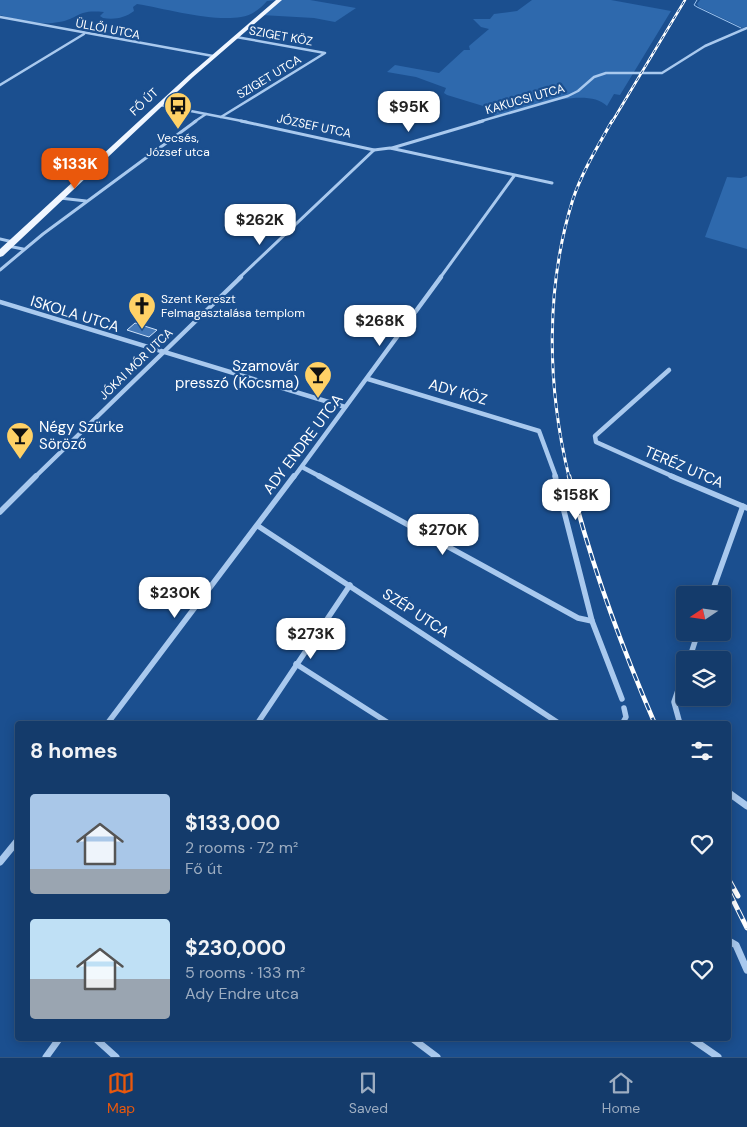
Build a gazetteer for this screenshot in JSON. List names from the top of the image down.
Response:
{
  "streets": {
    "main road": ["FŐ ÚT"],
    "street": [
      "ÜLLŐI UTCA",
      "SZIGET KÖZ",
      "SZIGET UTCA",
      "KAKUCSI UTCA",
      "JÓZSEF UTCA",
      "ISKOLA UTCA",
      "JÓKAI MÓR UTCA",
      "ADY KÖZ",
      "ADY ENDRE UTCA",
      "TERÉZ UTCA",
      "SZÉP UTCA"
    ]
  },
  "crossings": [
    ["ÜLLŐI UTCA", "FŐ ÚT"],
    ["SZIGET KÖZ", "SZIGET UTCA"],
    ["SZIGET KÖZ", "FŐ ÚT"],
    ["SZIGET UTCA", "JÓZSEF UTCA"],
    ["KAKUCSI UTCA", "JÓZSEF UTCA"],
    ["FŐ ÚT", "JÓZSEF UTCA"],
    ["JÓZSEF UTCA", "JÓKAI MÓR UTCA"],
    ["JÓZSEF UTCA", "ADY ENDRE UTCA"],
    ["ISKOLA UTCA", "JÓKAI MÓR UTCA"],
    ["ISKOLA UTCA", "ADY ENDRE UTCA"],
    ["ADY KÖZ", "ADY ENDRE UTCA"],
    ["ADY ENDRE UTCA", "SZÉP UTCA"]
  ],
  "places": {
    "bus stop": ["Vecsés, József utca"],
    "church": ["Szent Kereszt Felmagasztalása templom"],
    "bar": ["Szamovár presszó (Kocsma)", "Négy Szürke Söröző"]
  },
  "north": "left",
  "page": {
    "price": [
      "$95K",
      "$133K",
      "$262K",
      "$268K",
      "$158K",
      "$270K",
      "$230K",
      "$273K"
    ],
    "heading": "8 homes",
    "list": [
      {
        "name": "$133,000",
        "note": "2 rooms · 72 m² · Fő út"
      },
      {
        "name": "$230,000",
        "note": "5 rooms · 133 m² · Ady Endre utca"
      }
    ],
    "tabs": ["Map", "Saved", "Home"]
  }
}
